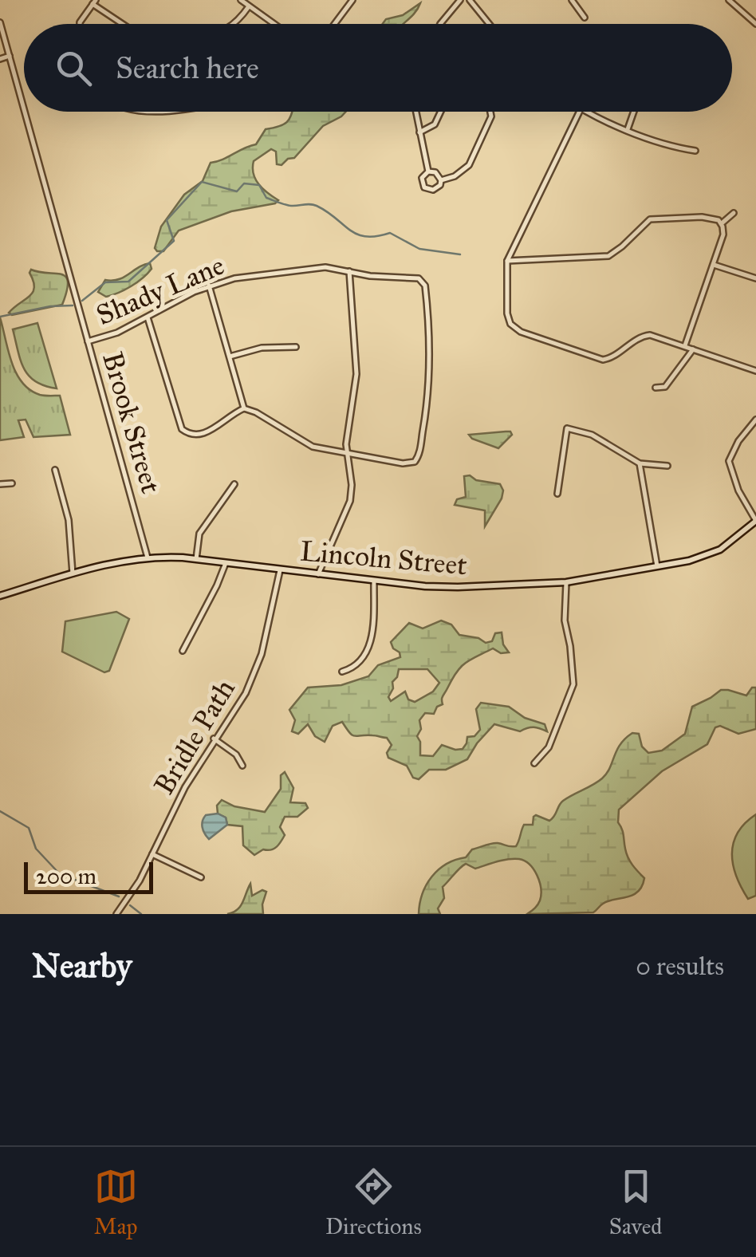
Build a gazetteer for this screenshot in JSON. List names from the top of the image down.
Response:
{
  "streets": {
    "main road": ["Lincoln Street"],
    "street": ["Shady Lane", "Brook Street", "Bridle Path"]
  },
  "crossings": [
    ["Shady Lane", "Brook Street"],
    ["Brook Street", "Lincoln Street"],
    ["Lincoln Street", "Bridle Path"]
  ],
  "scale_bar": "200 m",
  "page": {
    "search": "Search here",
    "scale": "200 m",
    "heading": ["Nearby", "0 results"],
    "nav": ["Map", "Directions", "Saved"]
  }
}
